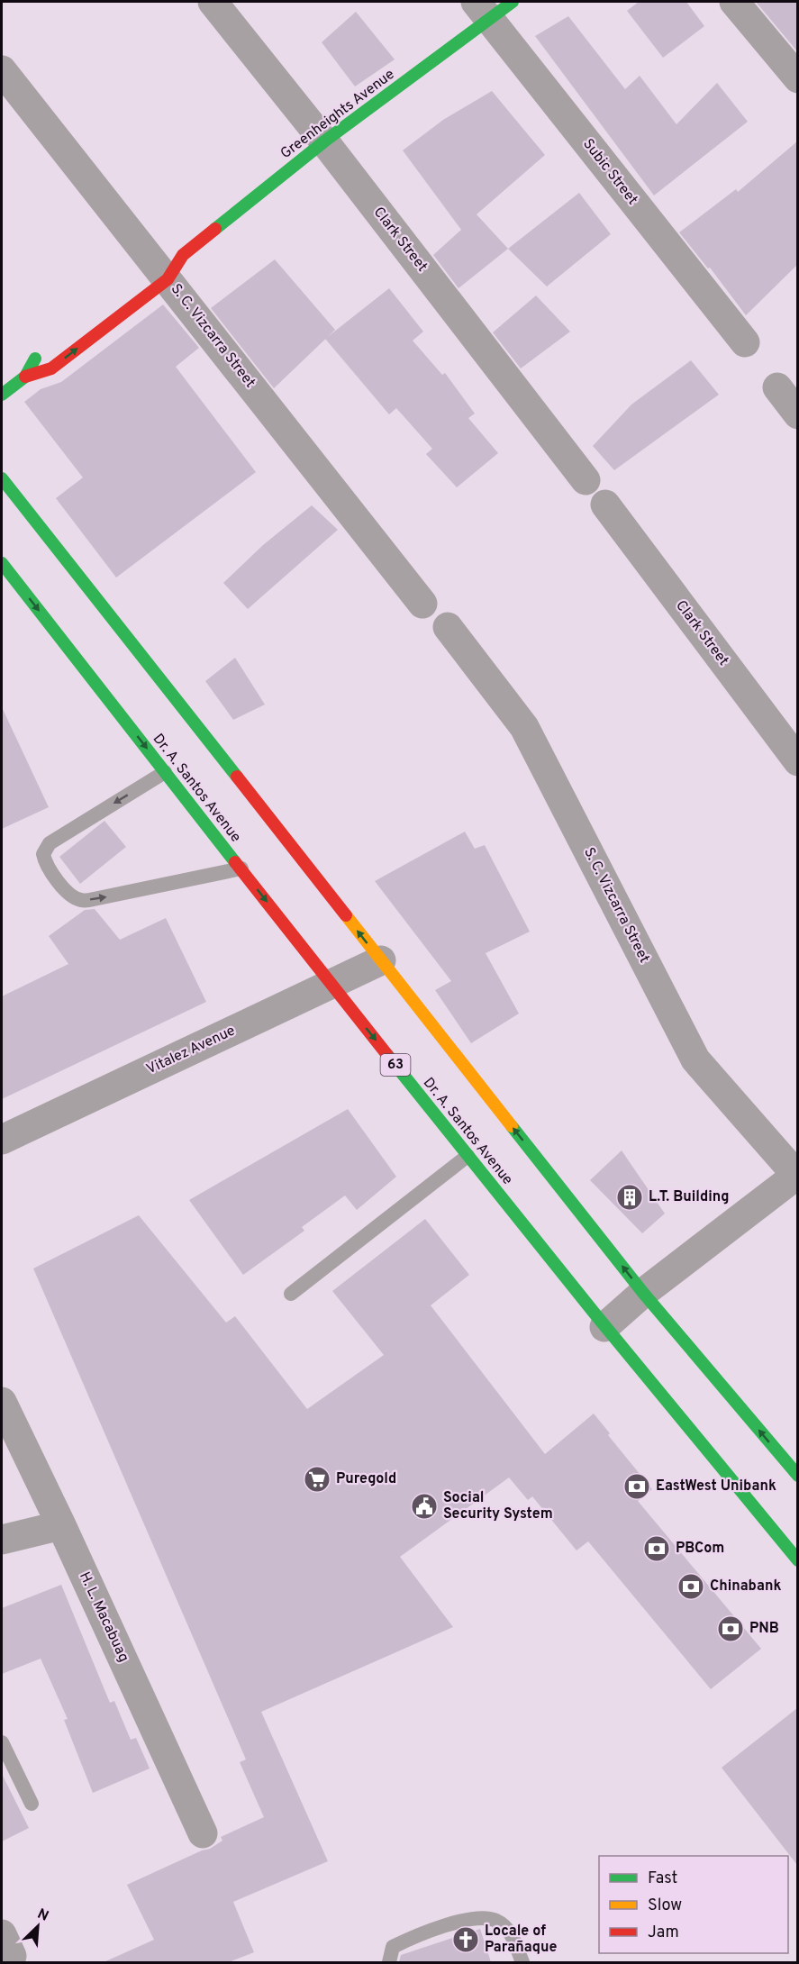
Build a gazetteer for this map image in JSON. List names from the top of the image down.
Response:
{
  "streets": {
    "main road": ["Greenheights Avenue", "Dr. A. Santos Avenue", "63"],
    "street": [
      "Subic Street",
      "Clark Street",
      "S. C. Vizcarra Street",
      "Vitalez Avenue",
      "H. L. Macabuag"
    ]
  },
  "crossings": [
    ["Greenheights Avenue", "Subic Street"],
    ["Greenheights Avenue", "Clark Street"],
    ["Greenheights Avenue", "S. C. Vizcarra Street"],
    ["Dr. A. Santos Avenue", "Vitalez Avenue"]
  ],
  "places": {
    "building": ["L.T. Building"],
    "supermarket": ["Puregold"],
    "bank": [
      "EastWest Unibank",
      "PBCom",
      "Chinabank",
      "PNB"
    ],
    "public building": ["Social Security System"],
    "church": ["Locale of Parañaque"]
  },
  "legend": ["Fast", "Slow", "Jam"],
  "north": "top right"
}
